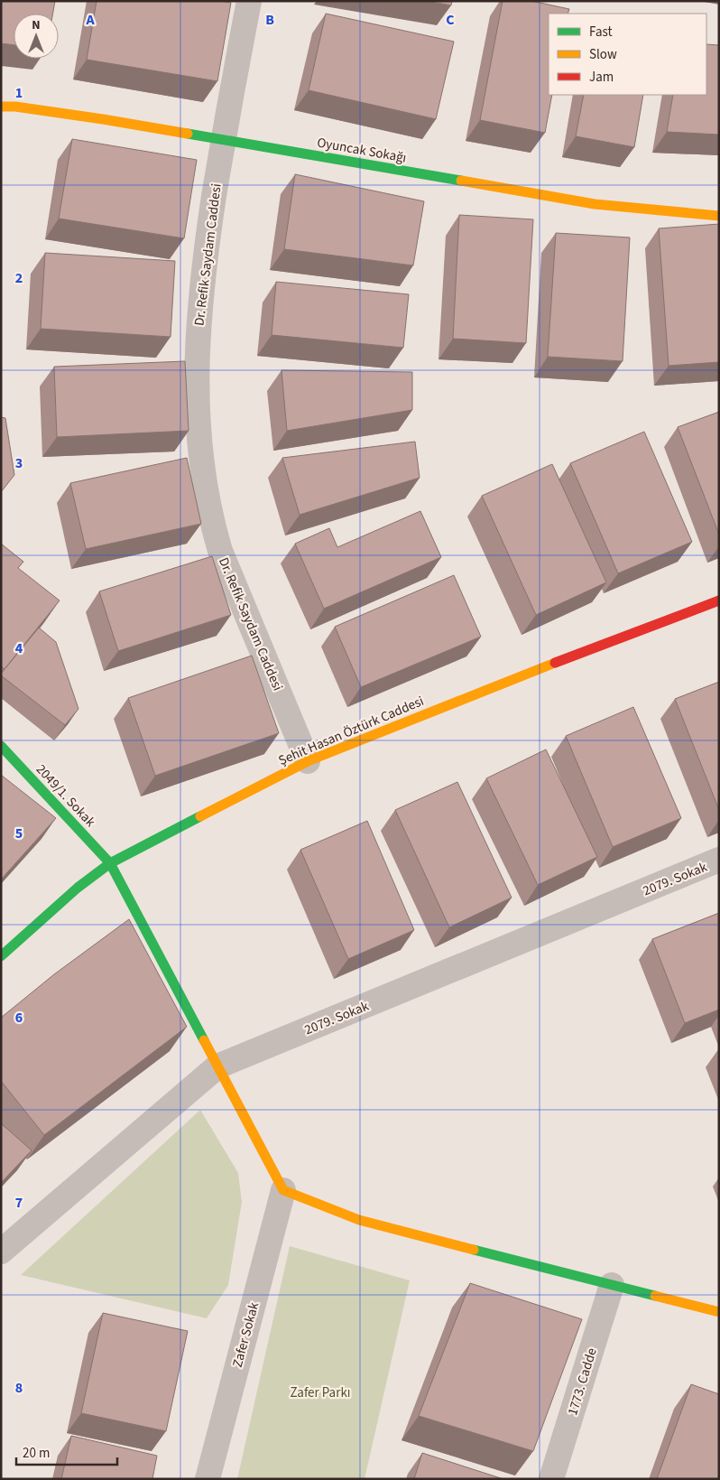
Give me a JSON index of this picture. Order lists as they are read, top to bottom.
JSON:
{
  "streets": {
    "street": [
      "Oyuncak Sokağı",
      "Dr. Refik Saydam Caddesi",
      "Şehit Hasan Öztürk Caddesi",
      "2049/1. Sokak",
      "2079. Sokak",
      "Zafer Sokak",
      "1773. Cadde"
    ]
  },
  "crossings": [
    ["Oyuncak Sokağı", "Dr. Refik Saydam Caddesi"],
    ["Dr. Refik Saydam Caddesi", "Şehit Hasan Öztürk Caddesi"],
    ["Şehit Hasan Öztürk Caddesi", "2049/1. Sokak"],
    ["2049/1. Sokak", "2079. Sokak"],
    ["2049/1. Sokak", "Zafer Sokak"]
  ],
  "parks": ["Zafer Parkı"],
  "legend": ["Fast", "Slow", "Jam"],
  "scale_bar": "20 m",
  "north": "top",
  "grid": {
    "columns": ["A", "B", "C"],
    "rows": [
      "1",
      "2",
      "3",
      "4",
      "5",
      "6",
      "7",
      "8"
    ]
  }
}
